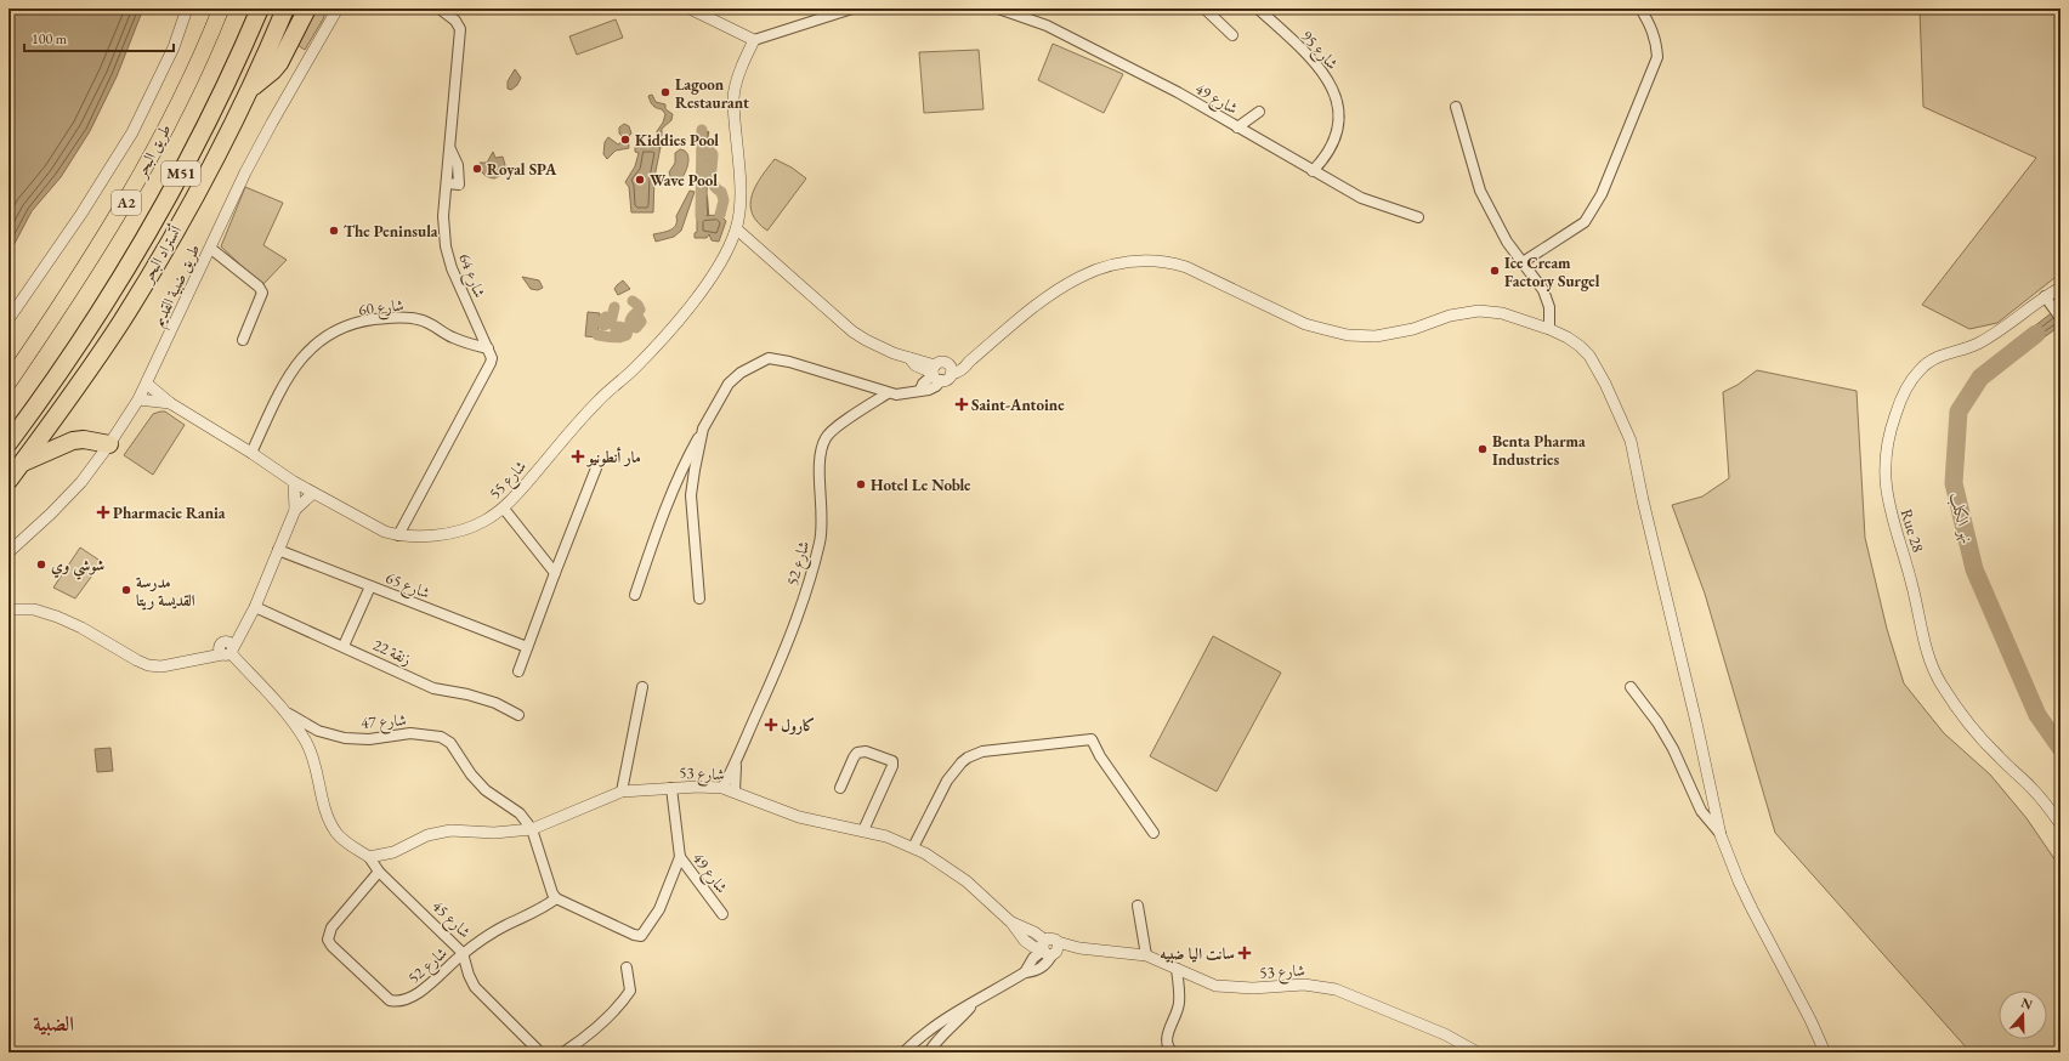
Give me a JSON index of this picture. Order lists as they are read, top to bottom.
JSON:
{
  "streets": {
    "highway": [
      "طريق البحر",
      "M51",
      "A2",
      "أتستراد البحر"
    ],
    "street": [
      "شارع 95",
      "شارع 49",
      "شارع 64",
      "طريق ضبية القديم",
      "شارع 60",
      "شارع 55",
      "Rue 28",
      "شارع 52",
      "شارع 65",
      "زنقة 22",
      "شارع 47",
      "شارع 53",
      "شارع 45"
    ]
  },
  "crossings": [
    ["شارع 95", "شارع 49"],
    ["شارع 49", "شارع 53"],
    ["شارع 64", "شارع 60"],
    ["شارع 64", "شارع 55"],
    ["طريق ضبية القديم", "شارع 55"],
    ["شارع 60", "شارع 55"],
    ["شارع 52", "شارع 53"],
    ["شارع 52", "شارع 45"],
    ["شارع 47", "شارع 53"],
    ["شارع 53", "شارع 45"]
  ],
  "districts": ["الضبية"],
  "water": ["نهر الكلب"],
  "places": {
    "other": [
      "Lagoon Restaurant",
      "Kiddies Pool",
      "Royal SPA",
      "Wave Pool",
      "The Peninsula",
      "Ice Cream Factory Surgel",
      "Benta Pharma Industries",
      "Hotel Le Noble",
      "شوشي وي",
      "مدرسة القديسة ريتا"
    ],
    "health": [
      "Saint-Antoine",
      "مار أنطونيو",
      "Pharmacie Rania",
      "كارول",
      "سانت اليا ضبيه"
    ]
  },
  "scale_bar": "100 m",
  "north": "top"
}
